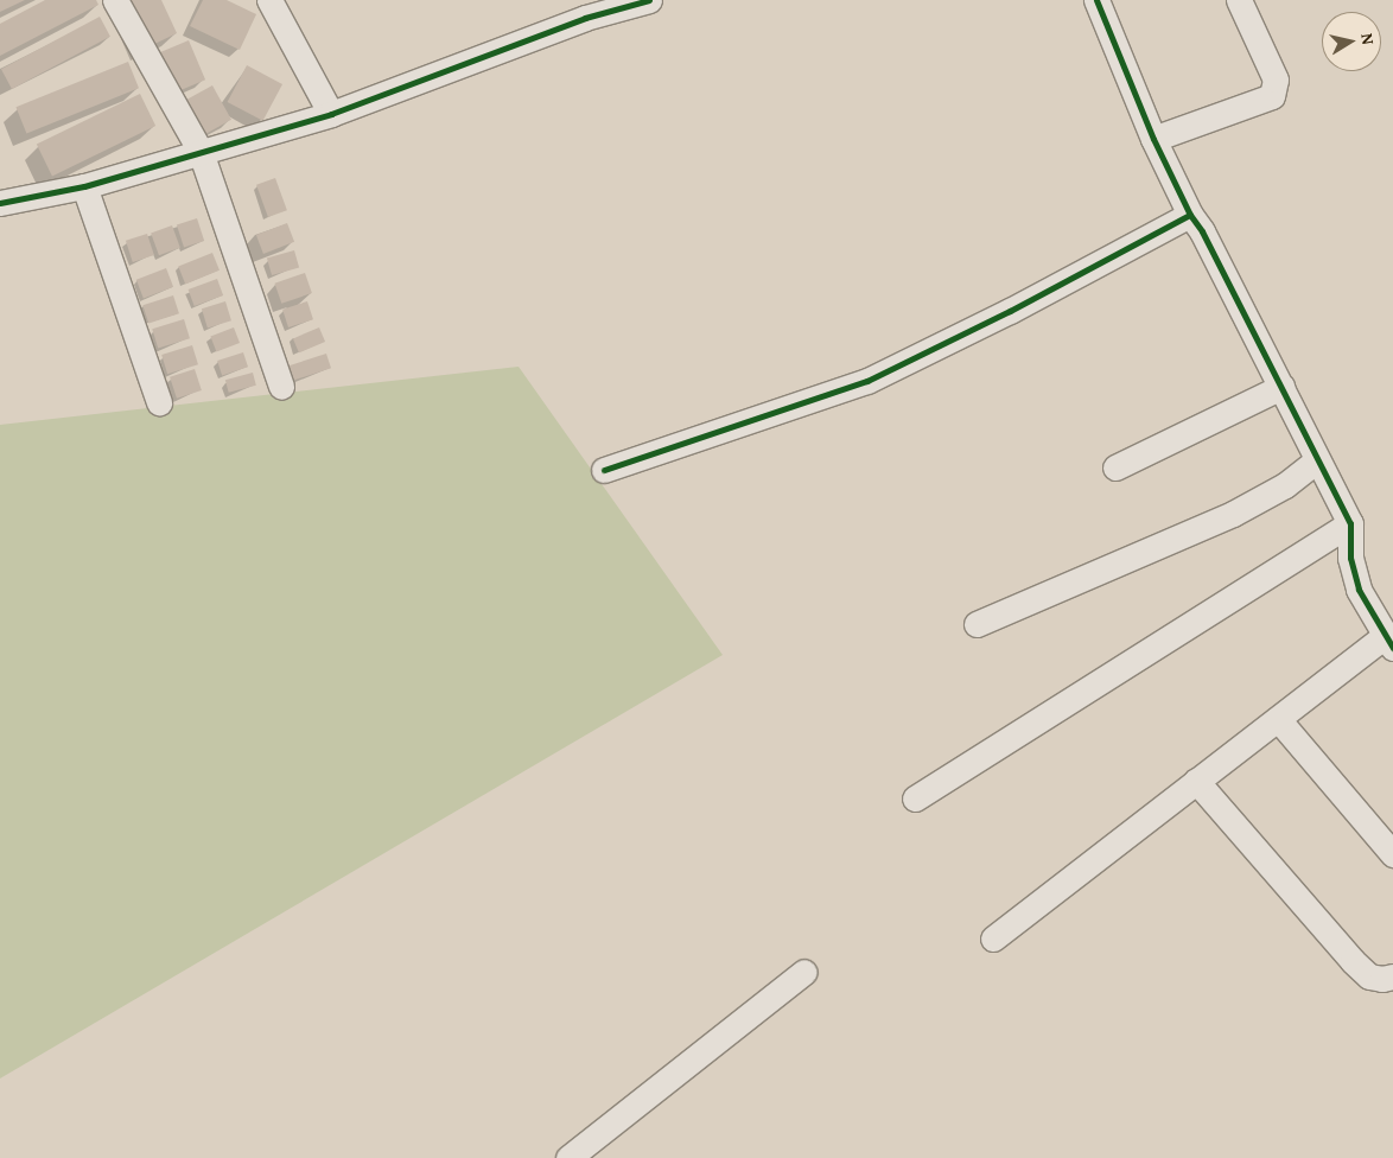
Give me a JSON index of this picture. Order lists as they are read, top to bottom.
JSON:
{
  "north": "right"
}
